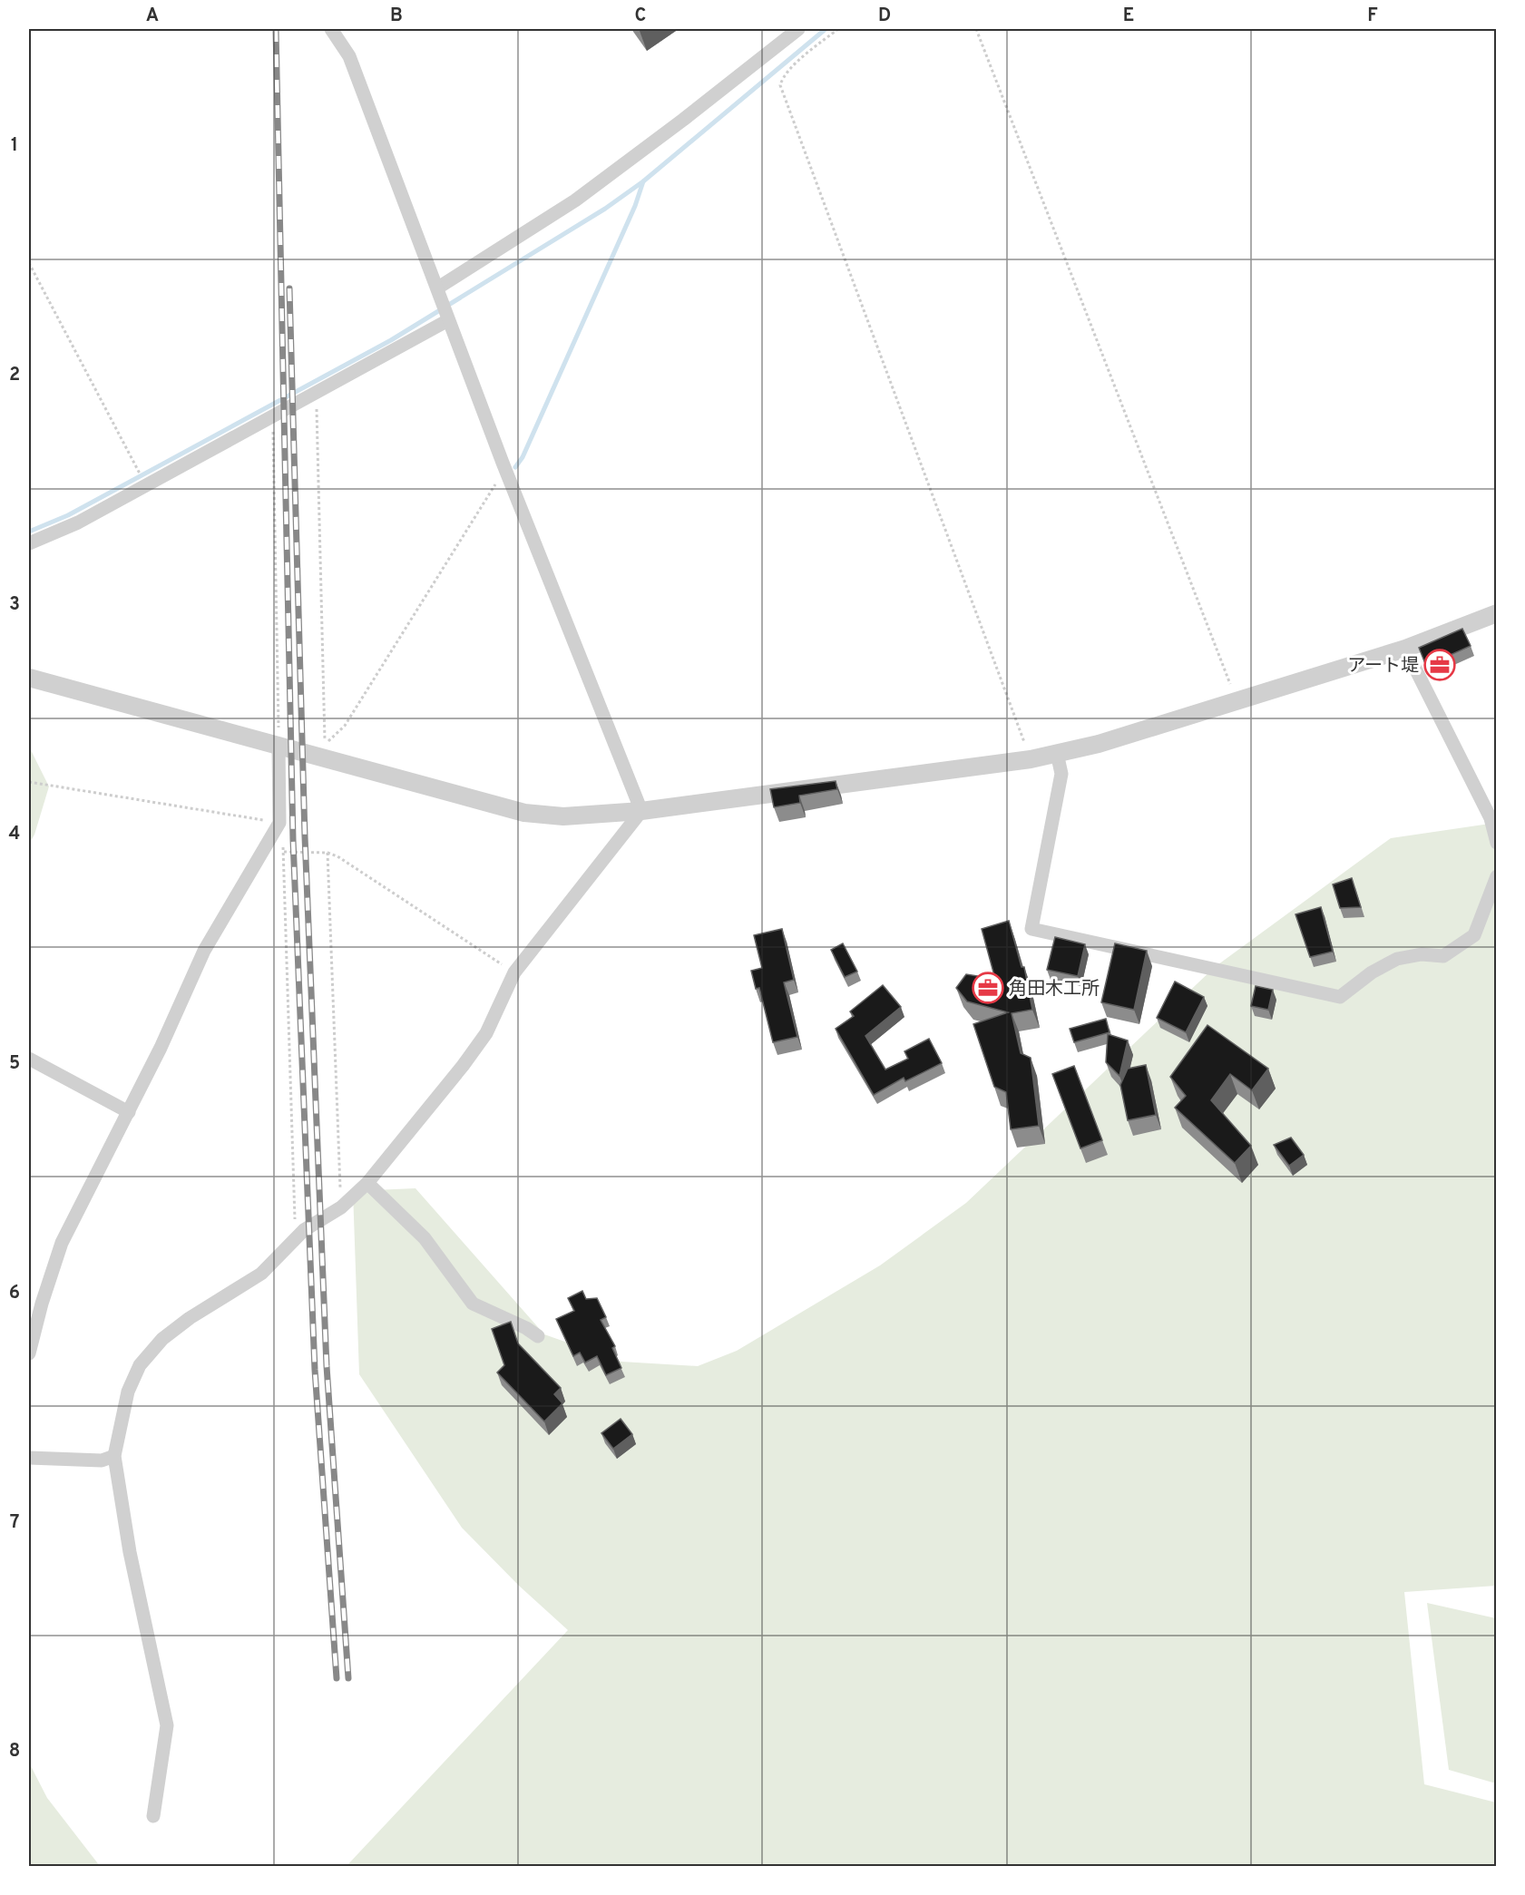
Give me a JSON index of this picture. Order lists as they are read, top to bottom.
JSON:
{
  "places": {
    "office": ["アート堤", "角田木工所"]
  },
  "grid": {
    "columns": [
      "A",
      "B",
      "C",
      "D",
      "E",
      "F"
    ],
    "rows": [
      "1",
      "2",
      "3",
      "4",
      "5",
      "6",
      "7",
      "8"
    ]
  }
}
